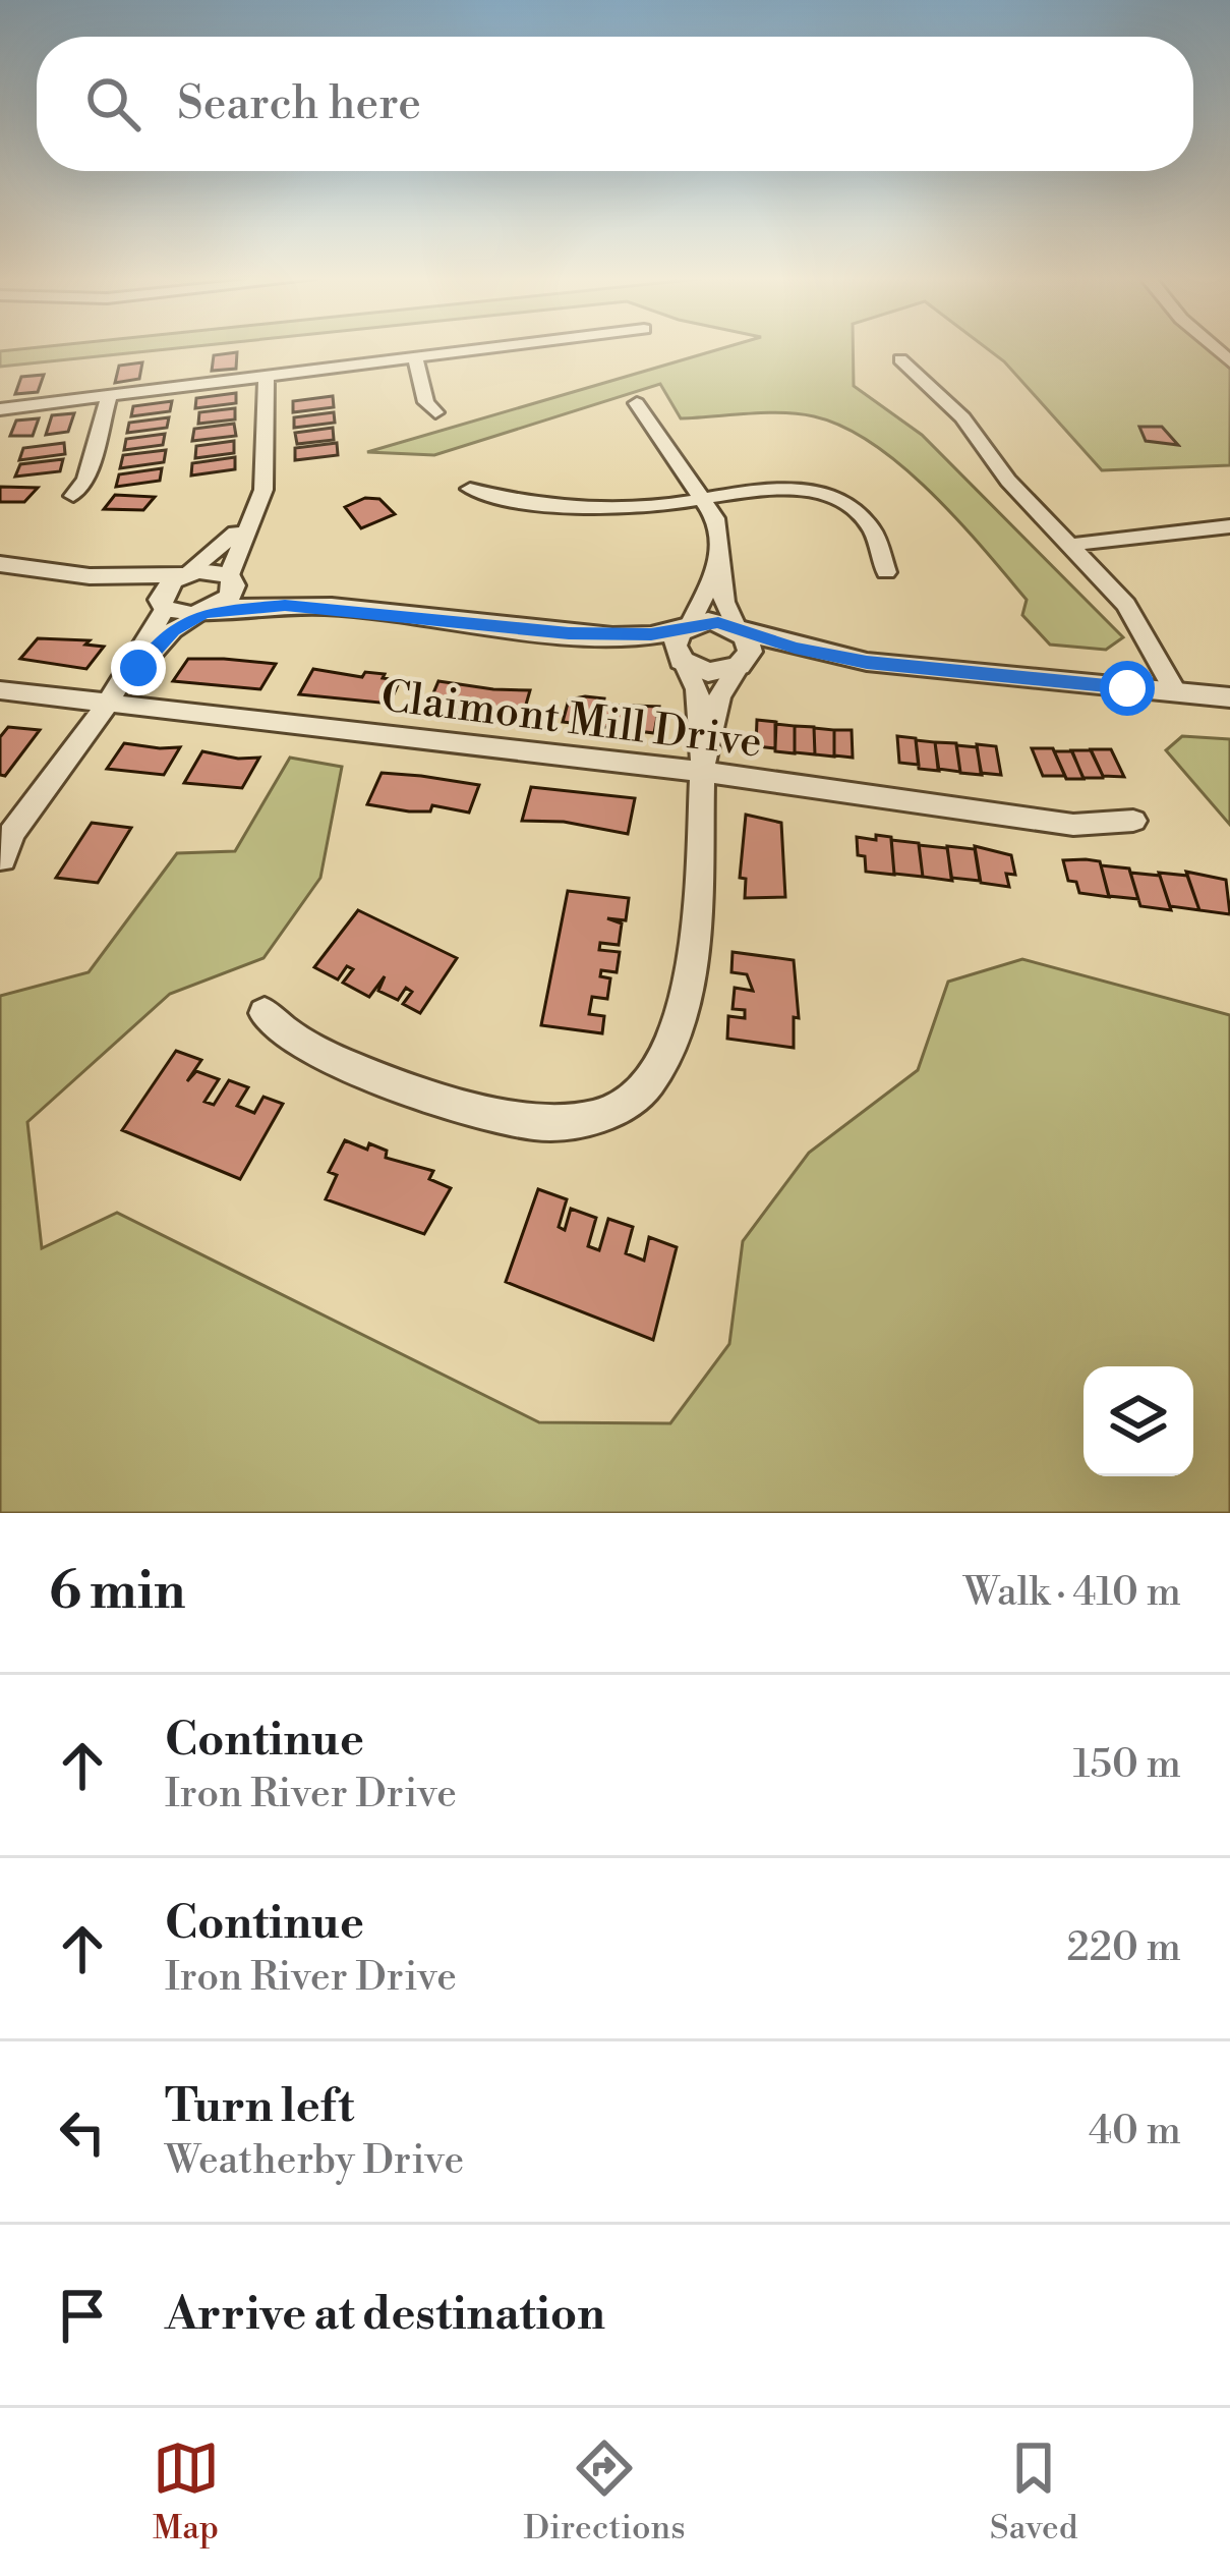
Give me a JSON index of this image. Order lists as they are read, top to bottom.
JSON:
{
  "streets": {
    "street": ["Claimont Mill Drive"]
  },
  "page": {
    "search": "Search here",
    "heading": ["6 min", "Walk · 410 m"],
    "list": [
      ["Continue", "Iron River Drive", "150 m"],
      ["Continue", "Iron River Drive", "220 m"],
      ["Turn left", "Weatherby Drive", "40 m"],
      "Arrive at destination"
    ],
    "nav": ["Map", "Directions", "Saved"]
  }
}
